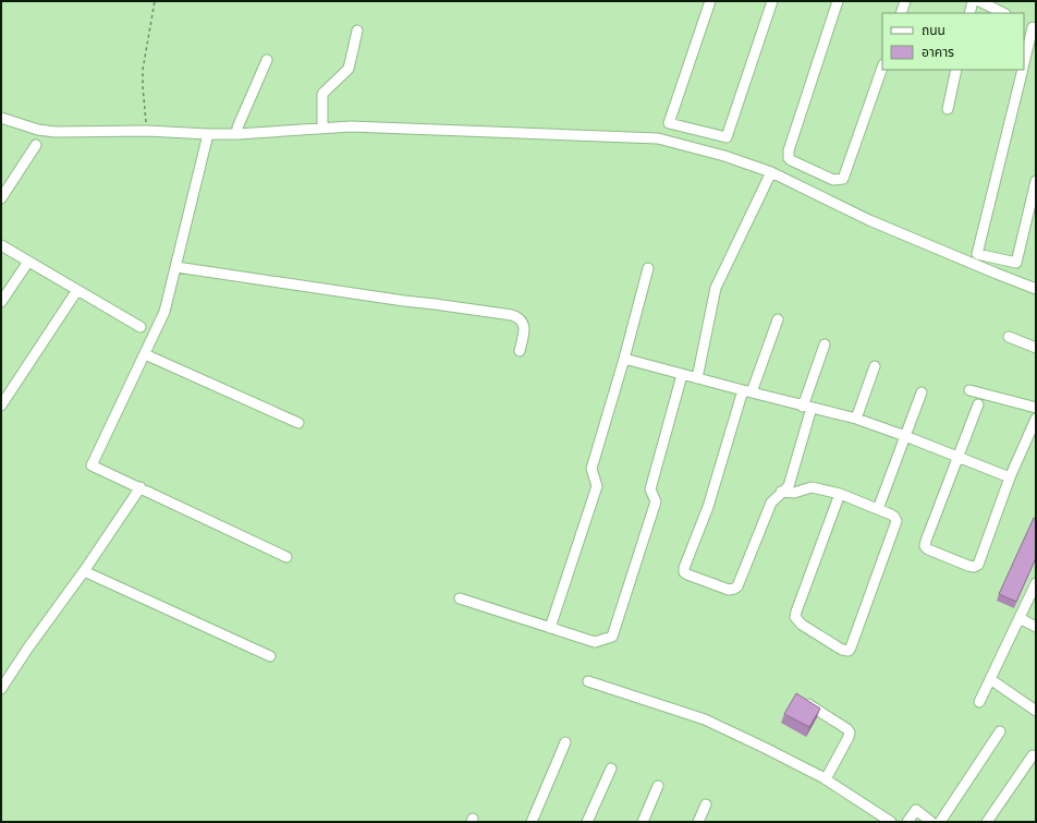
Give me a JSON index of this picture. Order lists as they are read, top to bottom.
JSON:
{
  "legend": ["ถนน", "อาคาร"]
}
